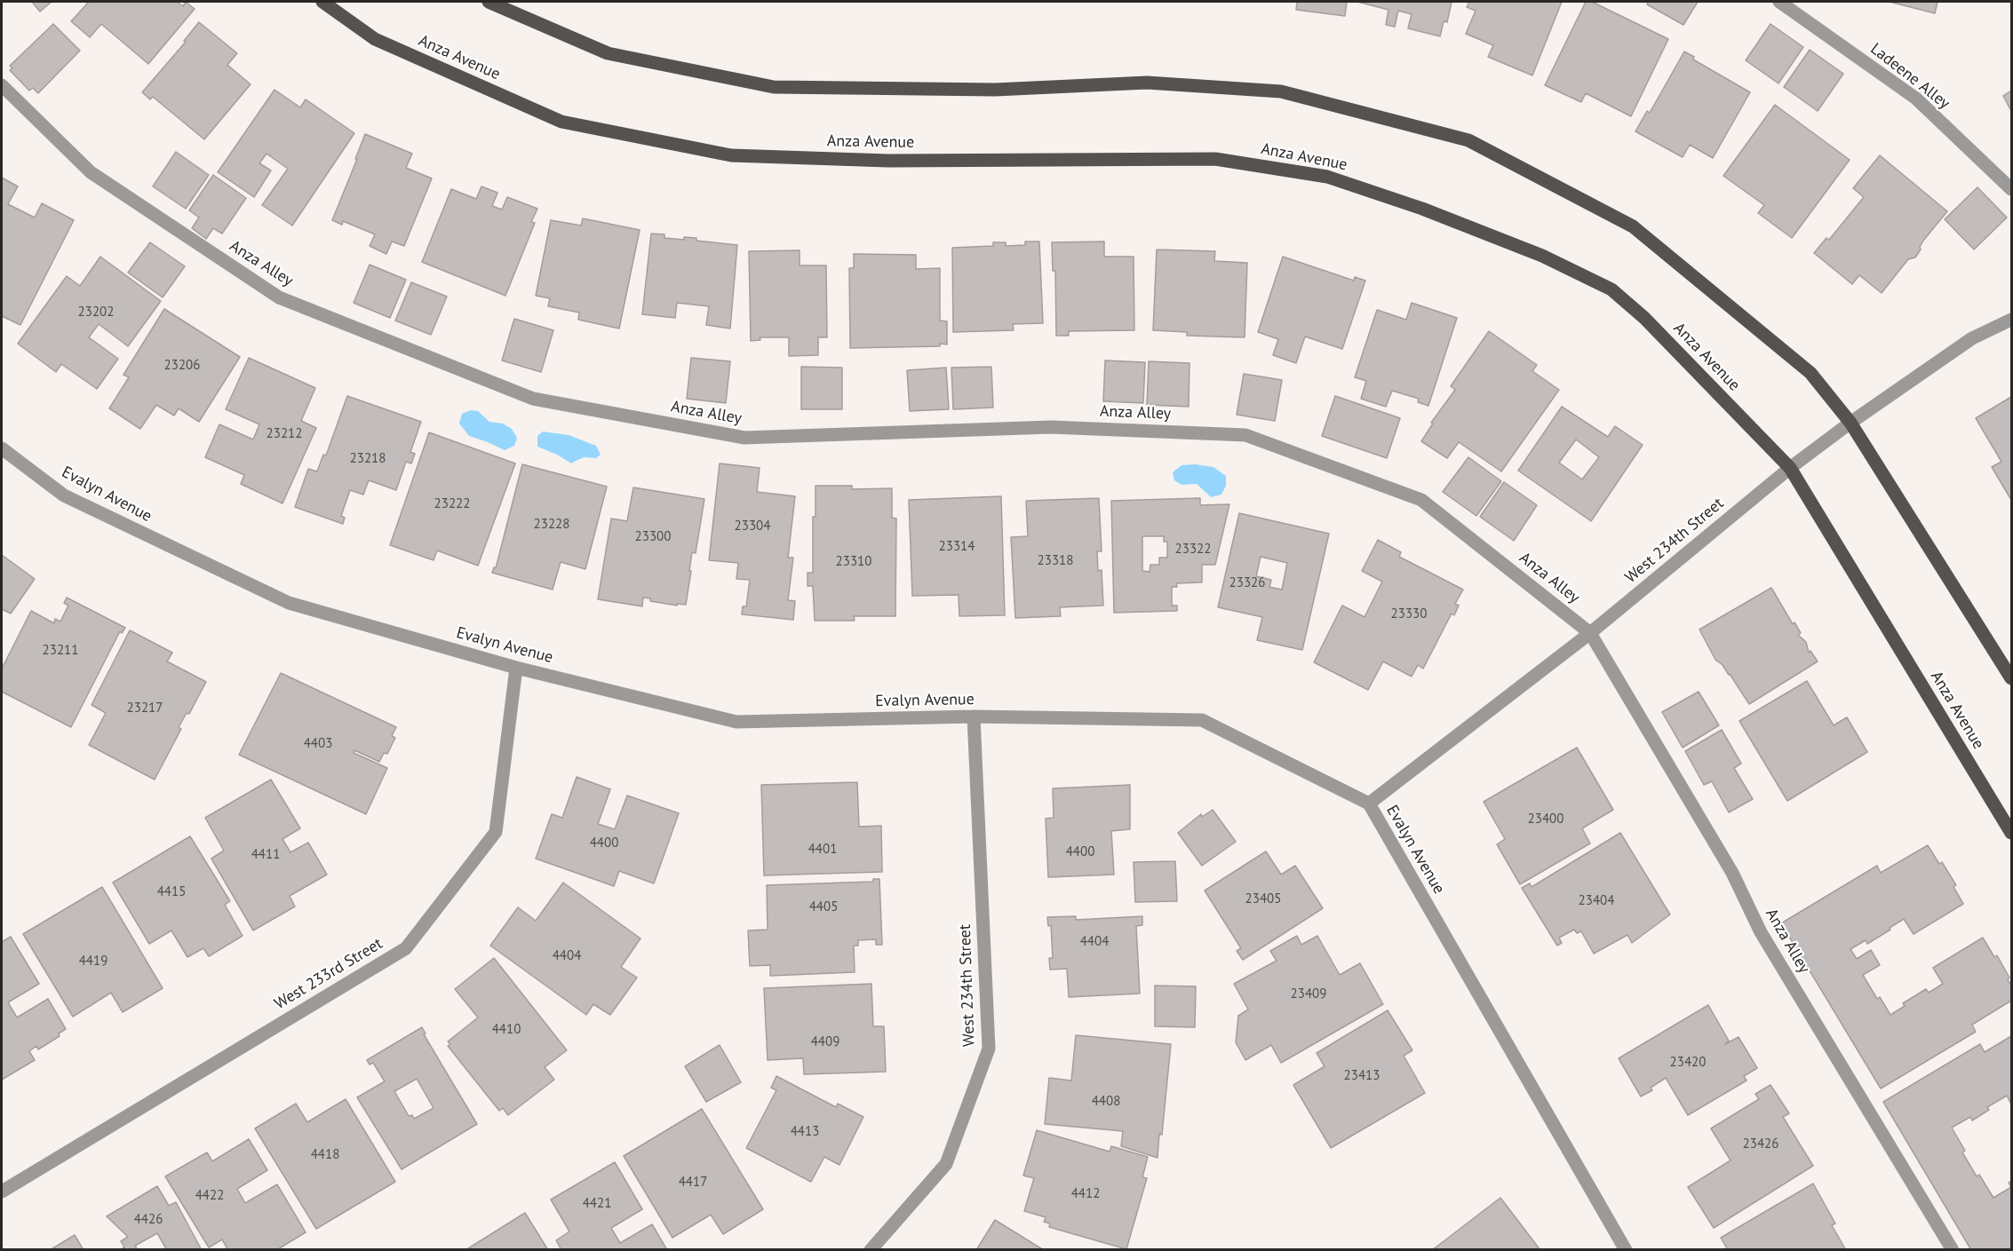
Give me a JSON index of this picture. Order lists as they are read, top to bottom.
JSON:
{
  "streets": {
    "main road": ["Anza Avenue"],
    "street": [
      "Ladeene Alley",
      "Anza Alley",
      "Evalyn Avenue",
      "West 234th Street",
      "West 233rd Street"
    ]
  },
  "crossings": [
    ["Anza Avenue", "West 234th Street"],
    ["Anza Alley", "West 234th Street"],
    ["Evalyn Avenue", "West 234th Street"],
    ["Evalyn Avenue", "West 233rd Street"]
  ],
  "house_numbers": [
    "23202",
    "23206",
    "23212",
    "23218",
    "23222",
    "23228",
    "23304",
    "23300",
    "23314",
    "23322",
    "23318",
    "23310",
    "23326",
    "23330",
    "23211",
    "23217",
    "4403",
    "23400",
    "4400",
    "4401",
    "4400",
    "4411",
    "4415",
    "23405",
    "23404",
    "4405",
    "4404",
    "4404",
    "4419",
    "23409",
    "4410",
    "4409",
    "23420",
    "23413",
    "4408",
    "4413",
    "23426",
    "4418",
    "4417",
    "4412",
    "4422",
    "4421",
    "4426"
  ]
}
